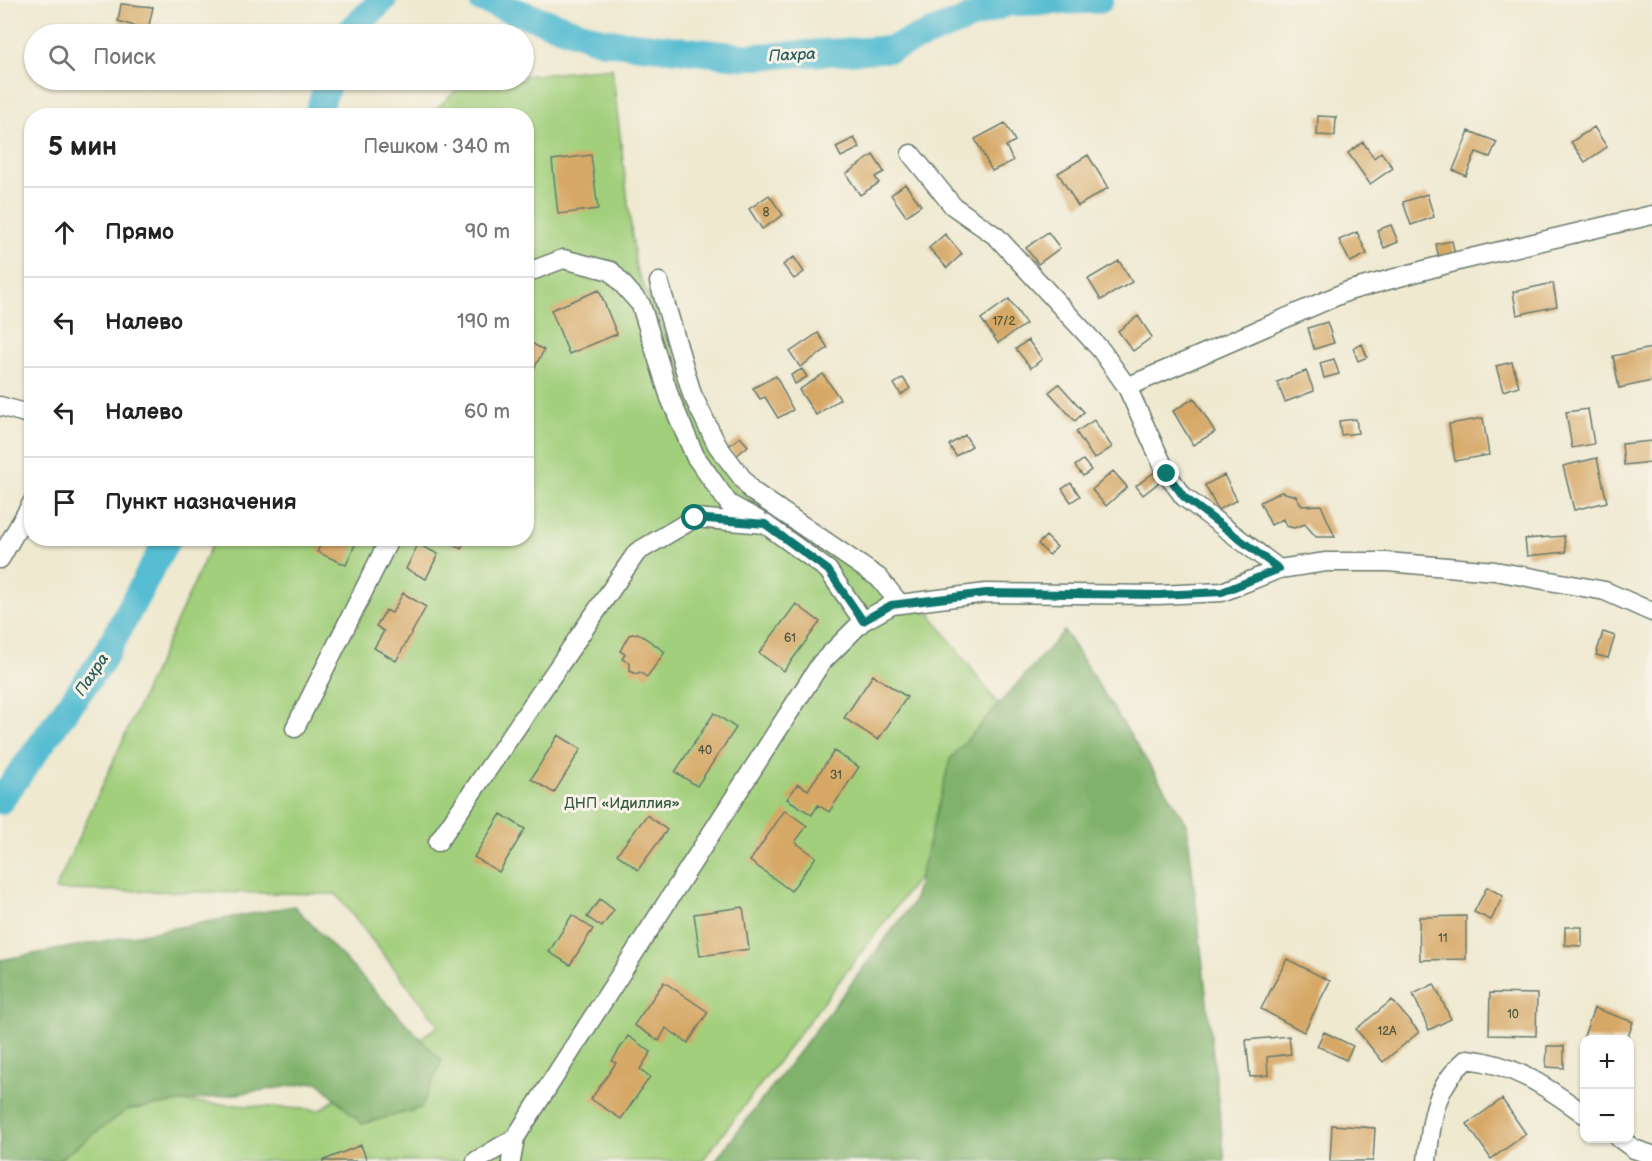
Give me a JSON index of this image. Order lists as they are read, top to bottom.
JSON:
{
  "water": ["Пахра"],
  "parks": ["ДНП «Идиллия»"],
  "house_numbers": [
    "8",
    "17/2",
    "61",
    "40",
    "31",
    "11",
    "10",
    "12А"
  ],
  "page": {
    "search": "Поиск",
    "heading": ["5 мин", "Пешком · 340 m"],
    "list": [
      ["Прямо", "90 m"],
      ["Налево", "190 m"],
      ["Налево", "60 m"],
      "Пункт назначения"
    ],
    "map_buttons": ["+", "−"]
  }
}
